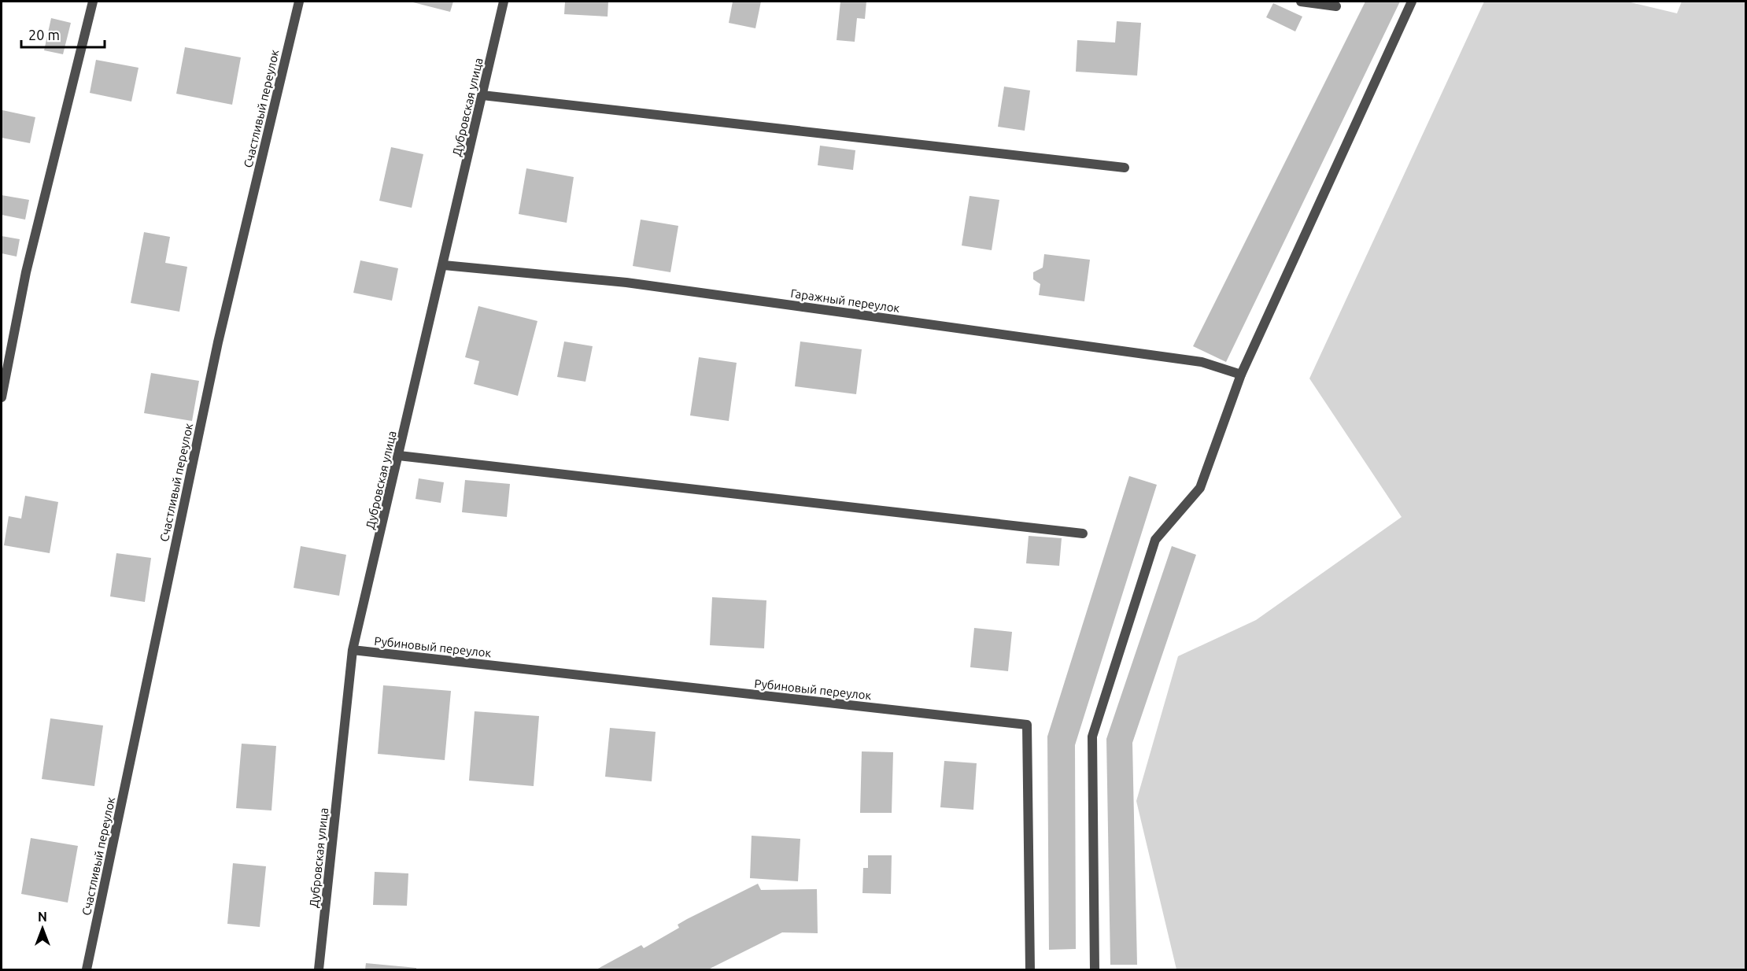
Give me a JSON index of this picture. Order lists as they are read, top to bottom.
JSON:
{
  "streets": {
    "street": [
      "Дубровская улица",
      "Счастливый переулок",
      "Гаражный переулок",
      "Рубиновый переулок"
    ]
  },
  "crossings": [
    ["Дубровская улица", "Гаражный переулок"],
    ["Дубровская улица", "Рубиновый переулок"]
  ],
  "scale_bar": "20 m",
  "north": "top"
}
